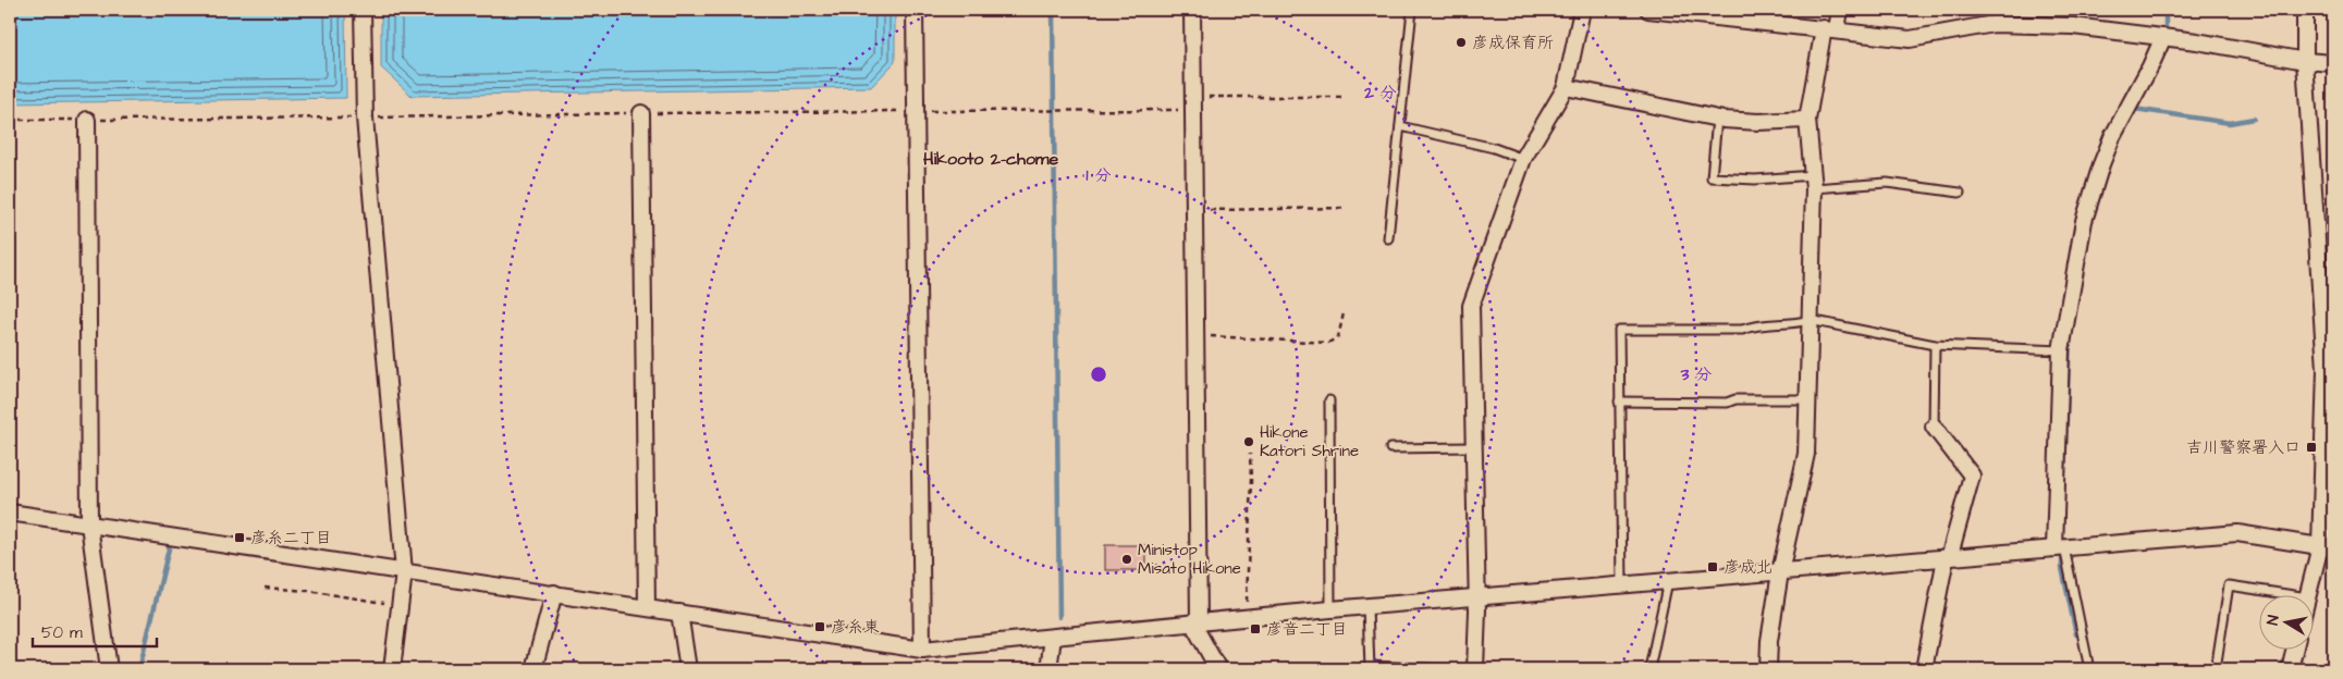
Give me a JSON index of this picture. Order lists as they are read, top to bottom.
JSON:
{
  "districts": ["Hikooto 2-chome"],
  "places": {
    "other": ["彦成保育所", "Hikone Katori Shrine", "Ministop Misato Hikone"],
    "transit": [
      "吉川警察署入口",
      "彦糸二丁目",
      "彦成北",
      "彦糸東",
      "彦音二丁目"
    ]
  },
  "scale_bar": "50 m",
  "north": "left",
  "rings": ["2 分", "1 分", "3 分"]
}
